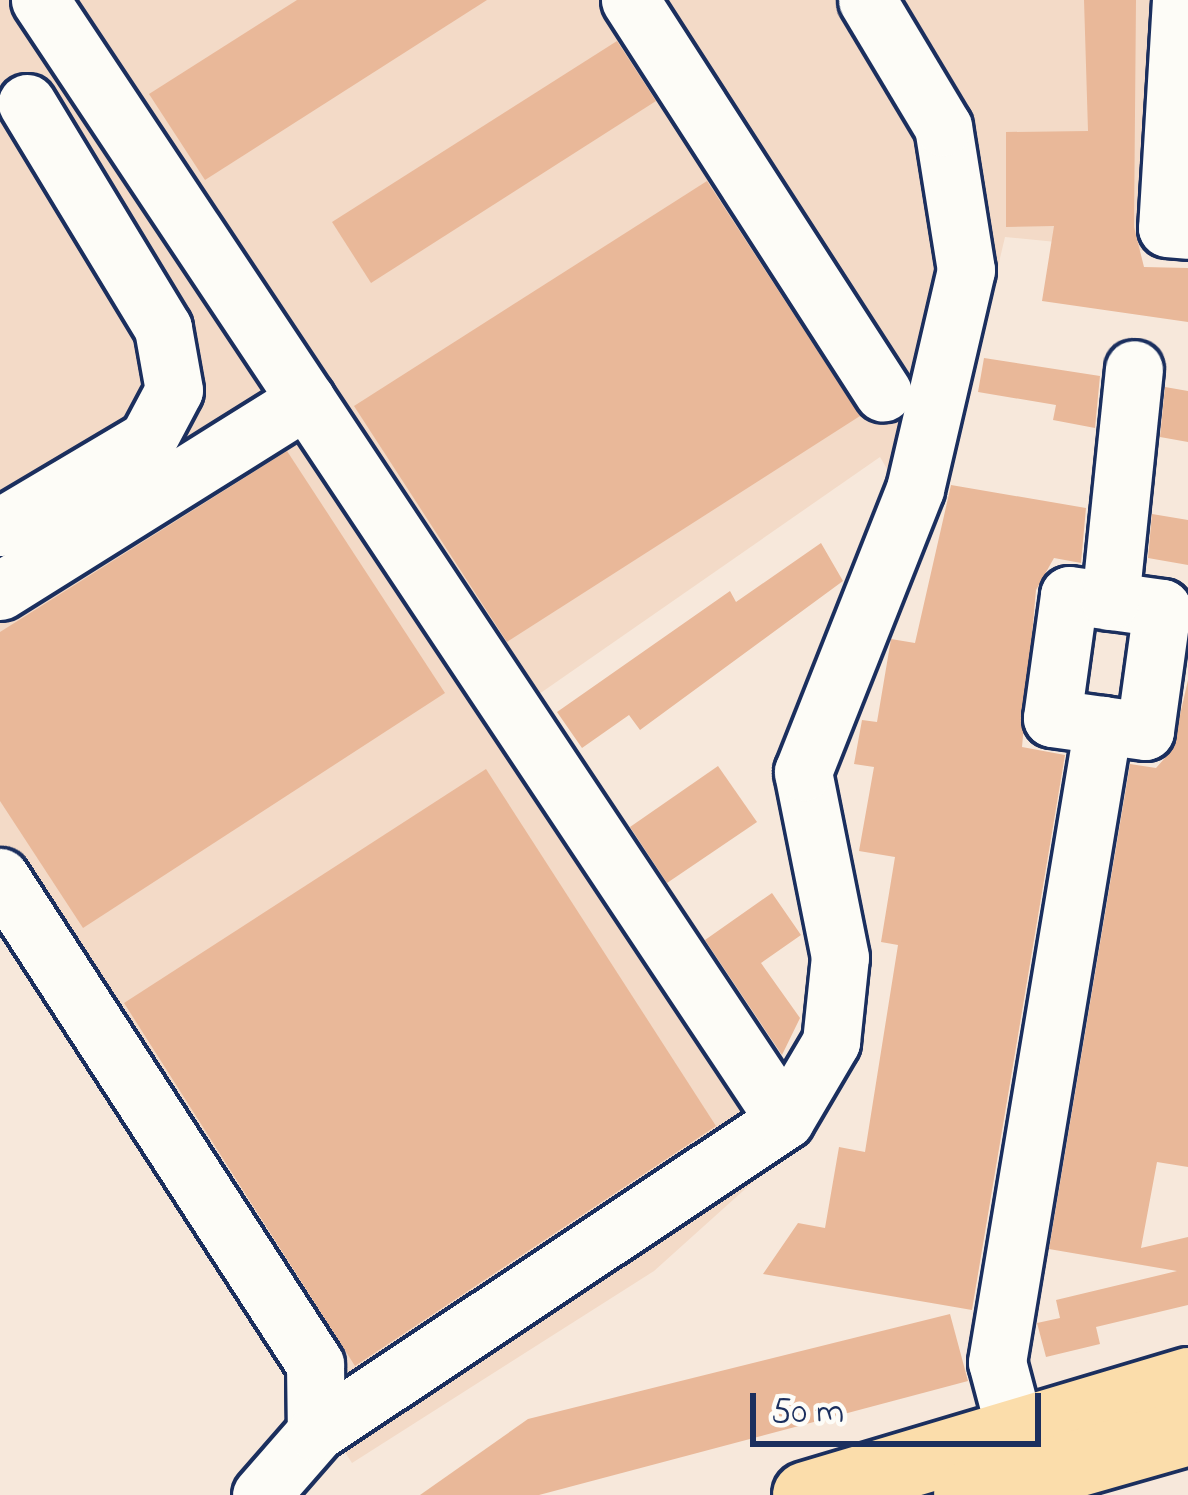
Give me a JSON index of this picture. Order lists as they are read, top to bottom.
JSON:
{
  "scale_bar": "50 m"
}
